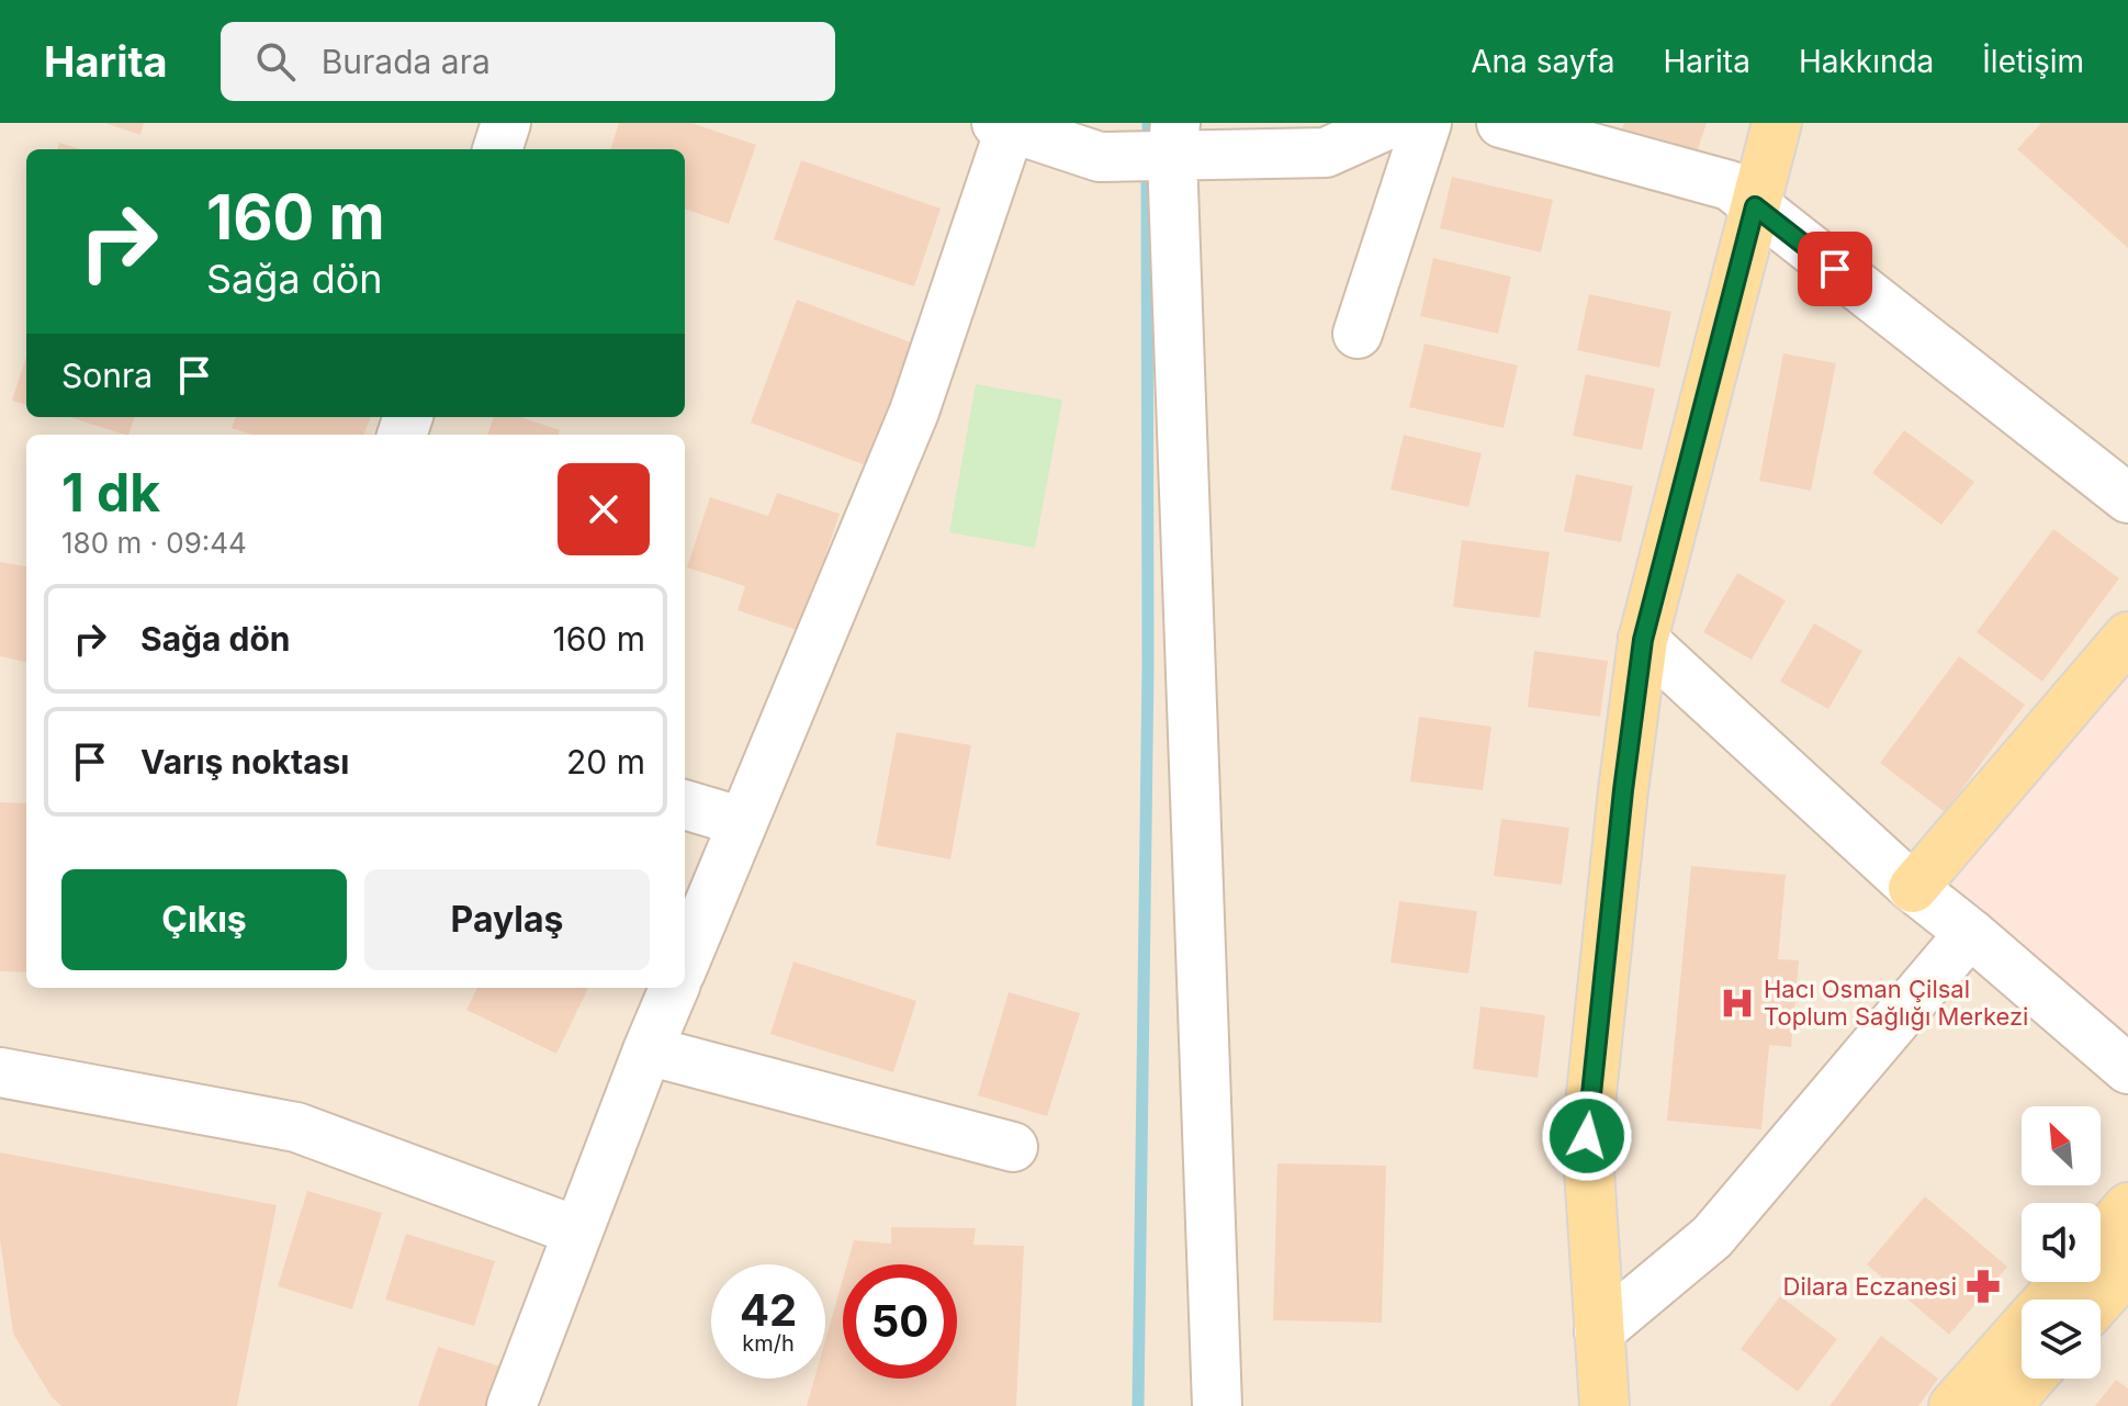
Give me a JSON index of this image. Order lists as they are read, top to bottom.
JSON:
{
  "places": {
    "hospital": ["Hacı Osman Çilsal Toplum Sağlığı Merkezi"],
    "pharmacy": ["Dilara Eczanesi"]
  },
  "north": "top left",
  "page": {
    "header": "Harita",
    "search": "Burada ara",
    "nav": [
      "Ana sayfa",
      "Harita",
      "Hakkında",
      "İletişim"
    ],
    "turn": ["160 m", "Sağa dön"],
    "then": "Sonra",
    "heading": ["1 dk", "180 m · 09:44"],
    "list": [
      {
        "name": "Sağa dön",
        "value": "160 m"
      },
      {
        "name": "Varış noktası",
        "value": "20 m"
      }
    ],
    "buttons": ["Çıkış", "Paylaş"],
    "speed": "42 km/h",
    "limit": "50"
  }
}
